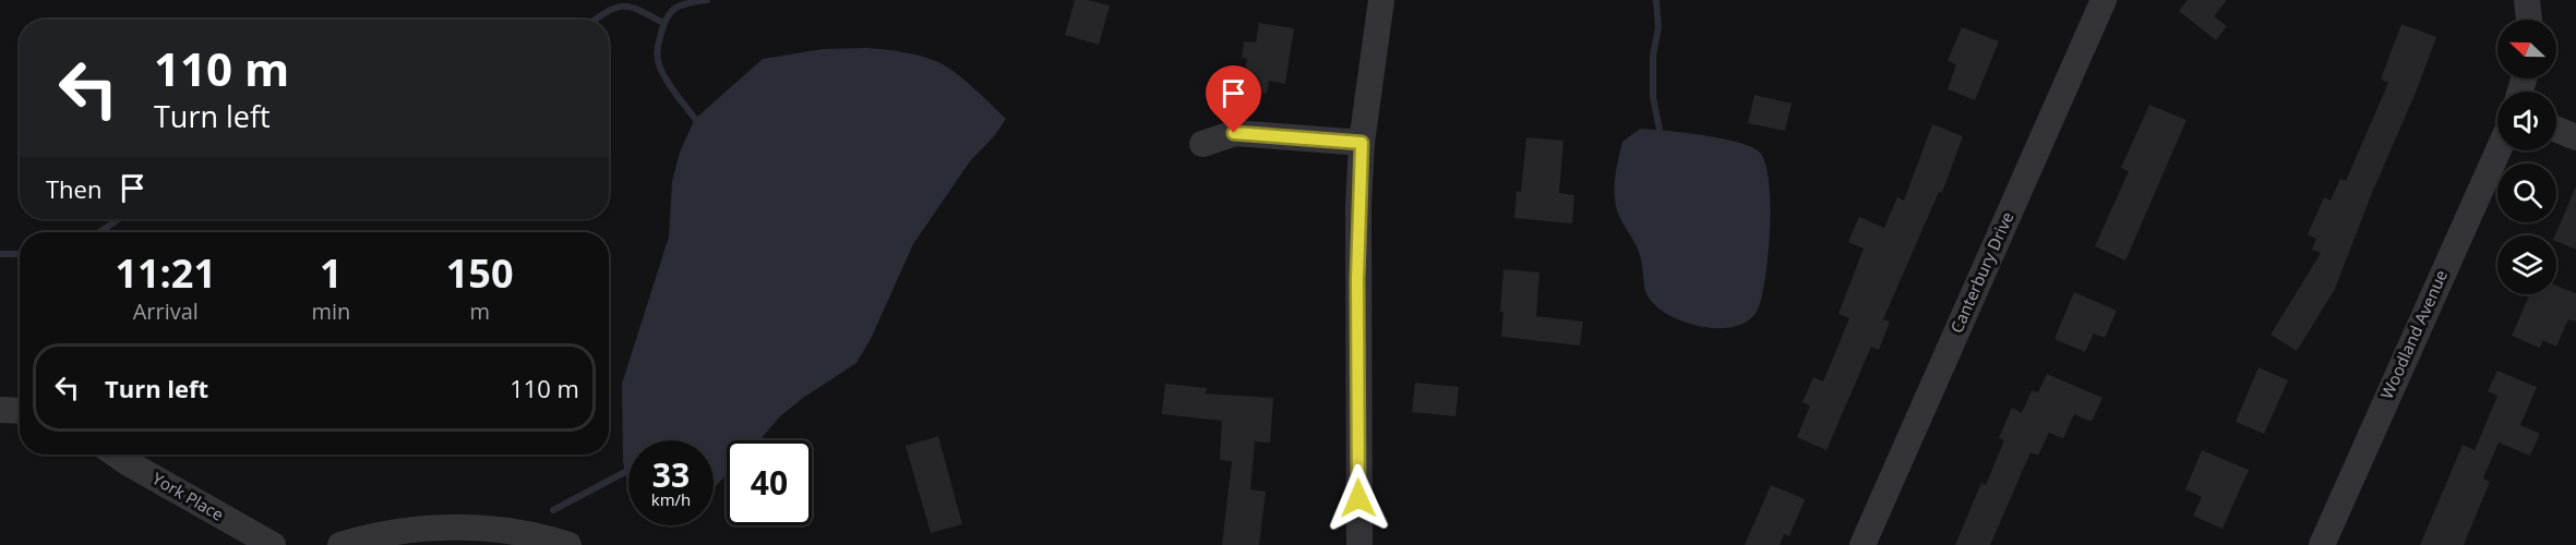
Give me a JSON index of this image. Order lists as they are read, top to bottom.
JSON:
{
  "streets": {
    "street": ["Canterbury Drive", "Woodland Avenue", "York Place"]
  },
  "north": "left",
  "page": {
    "turn": ["110 m", "Turn left"],
    "then": "Then",
    "eta": [
      "11:21",
      "Arrival",
      "1",
      "min",
      "150",
      "m"
    ],
    "list": [
      {
        "name": "Turn left",
        "value": "110 m"
      }
    ],
    "speed": "33 km/h",
    "limit": "40"
  }
}
